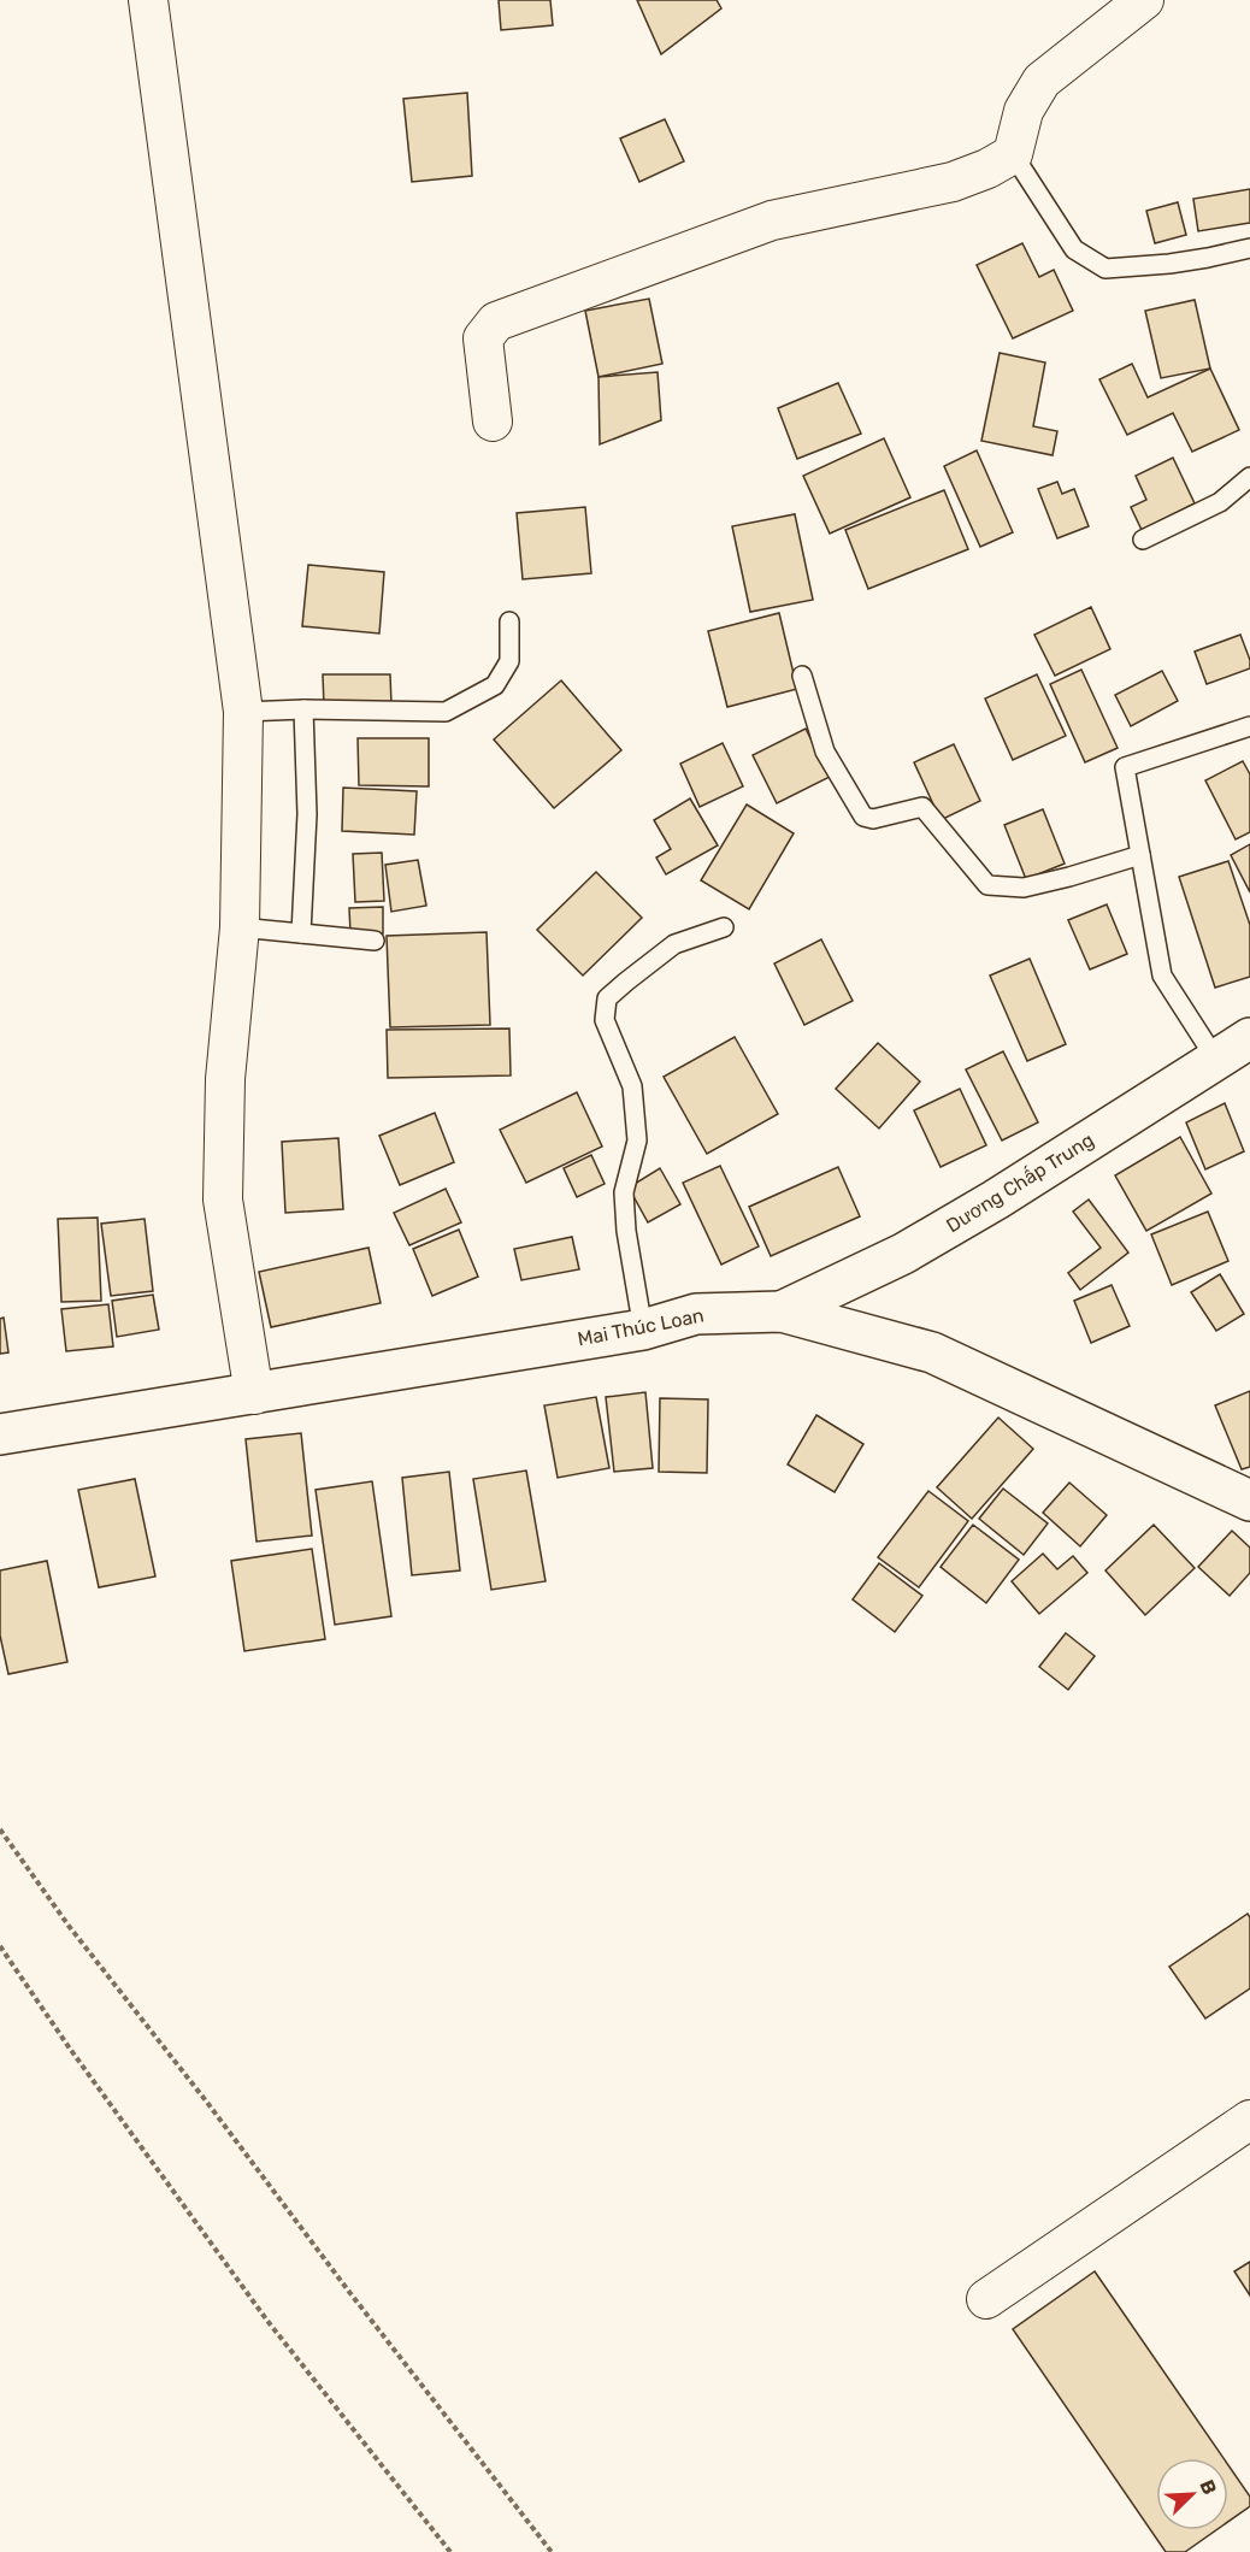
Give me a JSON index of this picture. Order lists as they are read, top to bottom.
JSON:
{
  "streets": {
    "main road": ["Dương Chấp Trung", "Mai Thúc Loan"]
  },
  "crossings": [
    ["Dương Chấp Trung", "Mai Thúc Loan"]
  ],
  "north": "top right"
}
